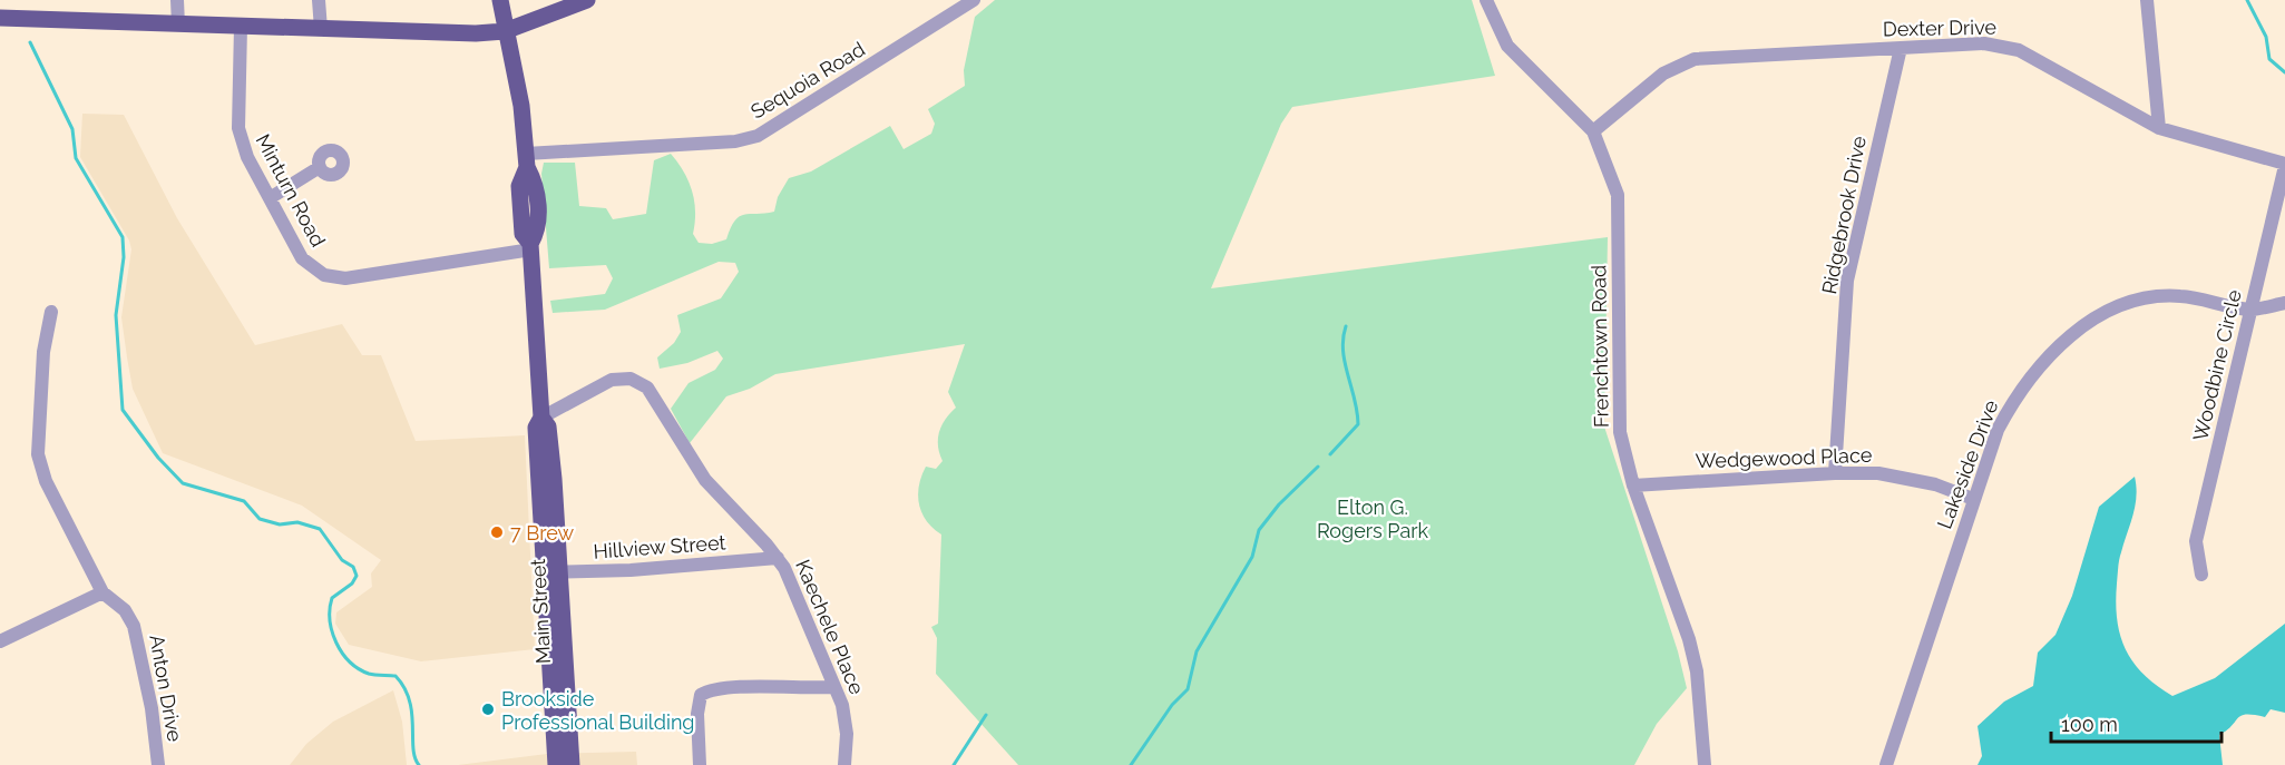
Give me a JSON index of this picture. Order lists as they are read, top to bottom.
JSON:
{
  "streets": {
    "main road": ["Main Street"],
    "street": [
      "Dexter Drive",
      "Sequoia Road",
      "Minturn Road",
      "Ridgebrook Drive",
      "Frenchtown Road",
      "Woodbine Circle",
      "Wedgewood Place",
      "Lakeside Drive",
      "Hillview Street",
      "Kaechele Place",
      "Anton Drive"
    ]
  },
  "crossings": [
    ["Dexter Drive", "Ridgebrook Drive"],
    ["Dexter Drive", "Frenchtown Road"],
    ["Dexter Drive", "Woodbine Circle"],
    ["Sequoia Road", "Main Street"],
    ["Minturn Road", "Main Street"],
    ["Ridgebrook Drive", "Wedgewood Place"],
    ["Frenchtown Road", "Wedgewood Place"],
    ["Woodbine Circle", "Lakeside Drive"],
    ["Wedgewood Place", "Lakeside Drive"],
    ["Hillview Street", "Main Street"],
    ["Hillview Street", "Kaechele Place"],
    ["Main Street", "Kaechele Place"]
  ],
  "parks": ["Elton G. Rogers Park"],
  "places": ["7 Brew", "Brookside Professional Building"],
  "scale_bar": "100 m"
}
